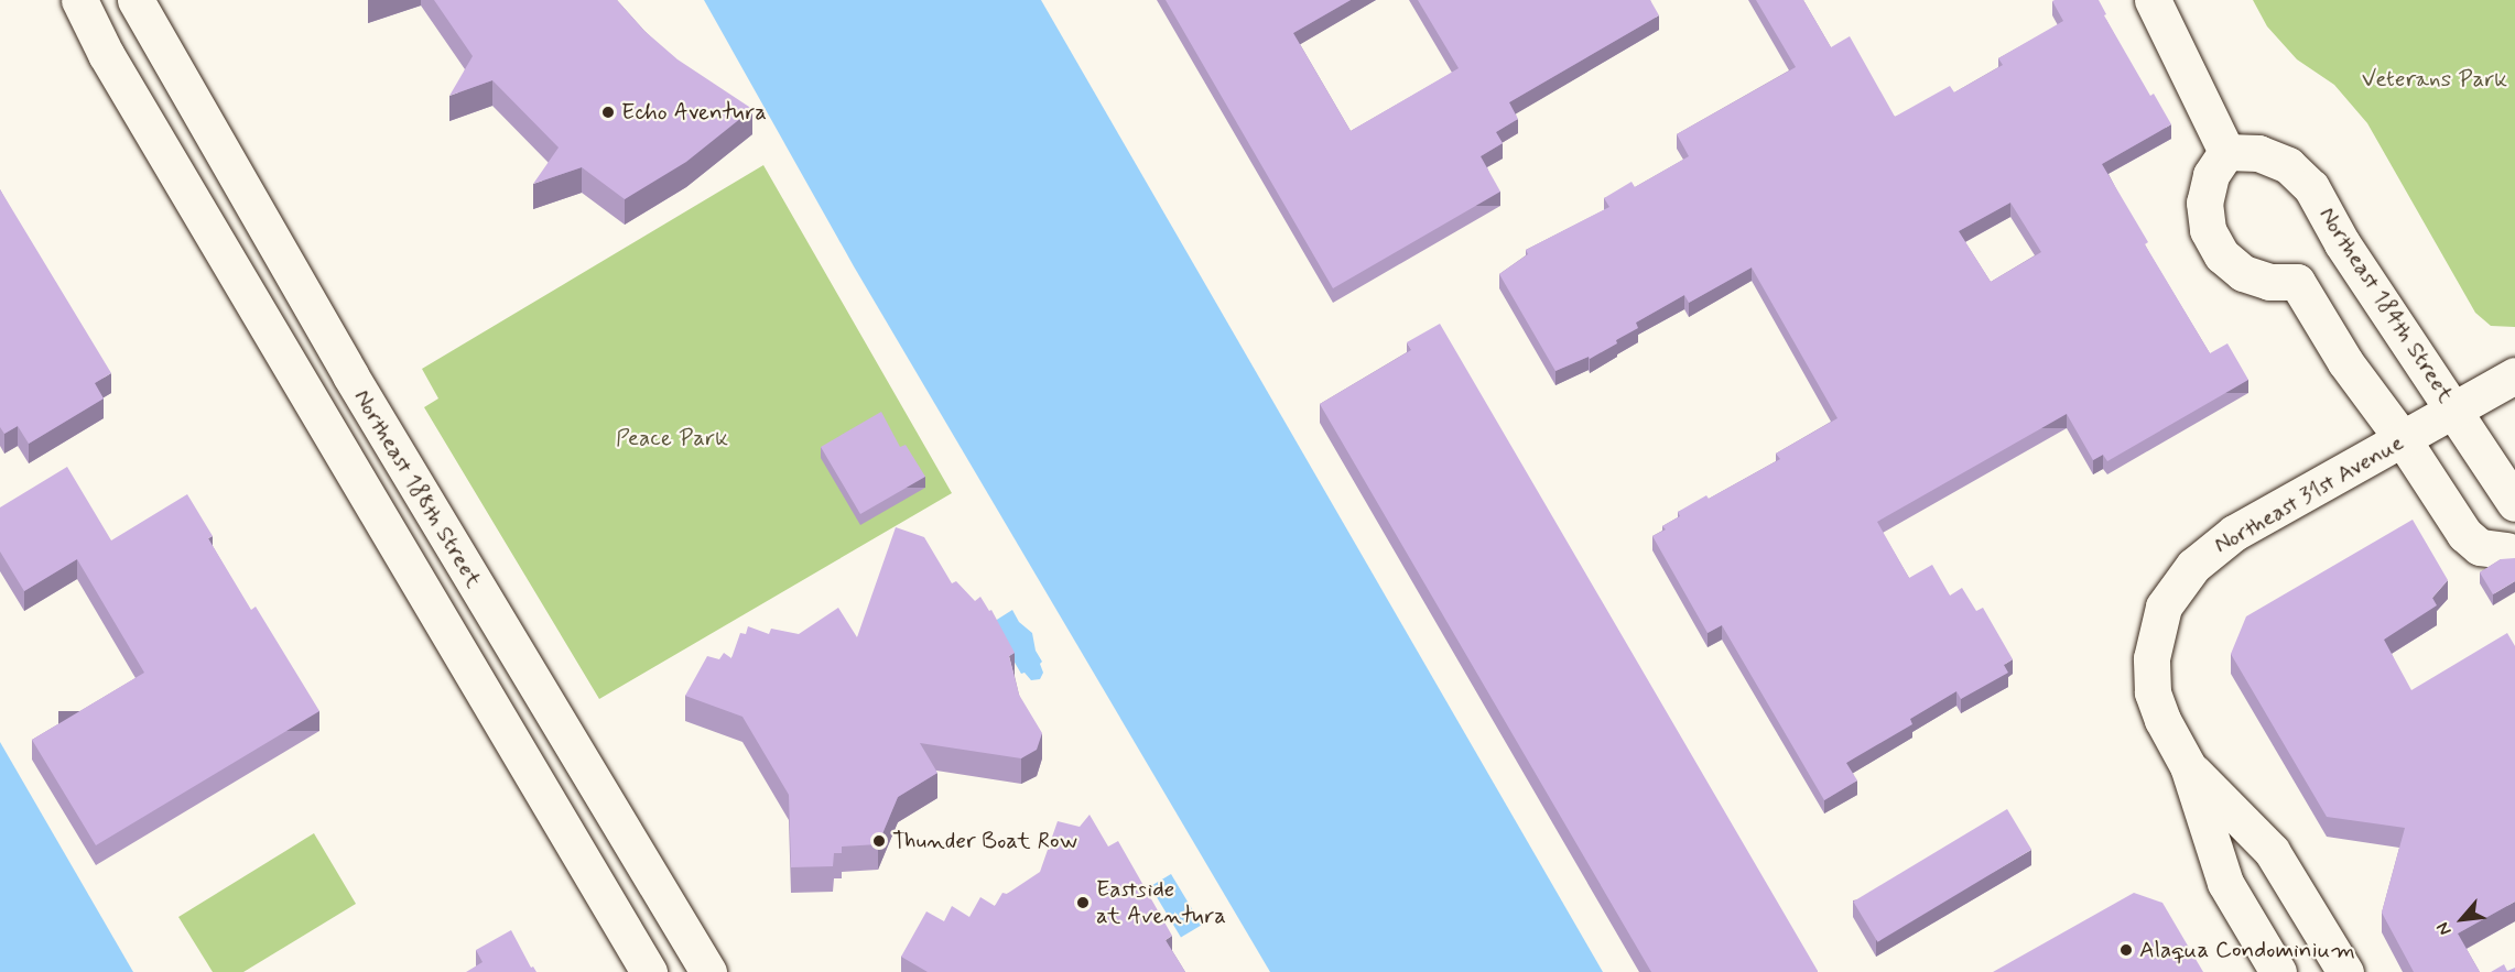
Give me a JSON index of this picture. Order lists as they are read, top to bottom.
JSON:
{
  "streets": {
    "street": ["Northeast 184th Street", "Northeast 188th Street", "Northeast 31st Avenue"]
  },
  "crossings": [
    ["Northeast 184th Street", "Northeast 31st Avenue"]
  ],
  "parks": ["Veterans Park", "Peace Park"],
  "places": [
    "Echo Aventura",
    "Thunder Boat Row",
    "Eastside at Aventura",
    "Alaqua Condominium"
  ],
  "north": "bottom left"
}
